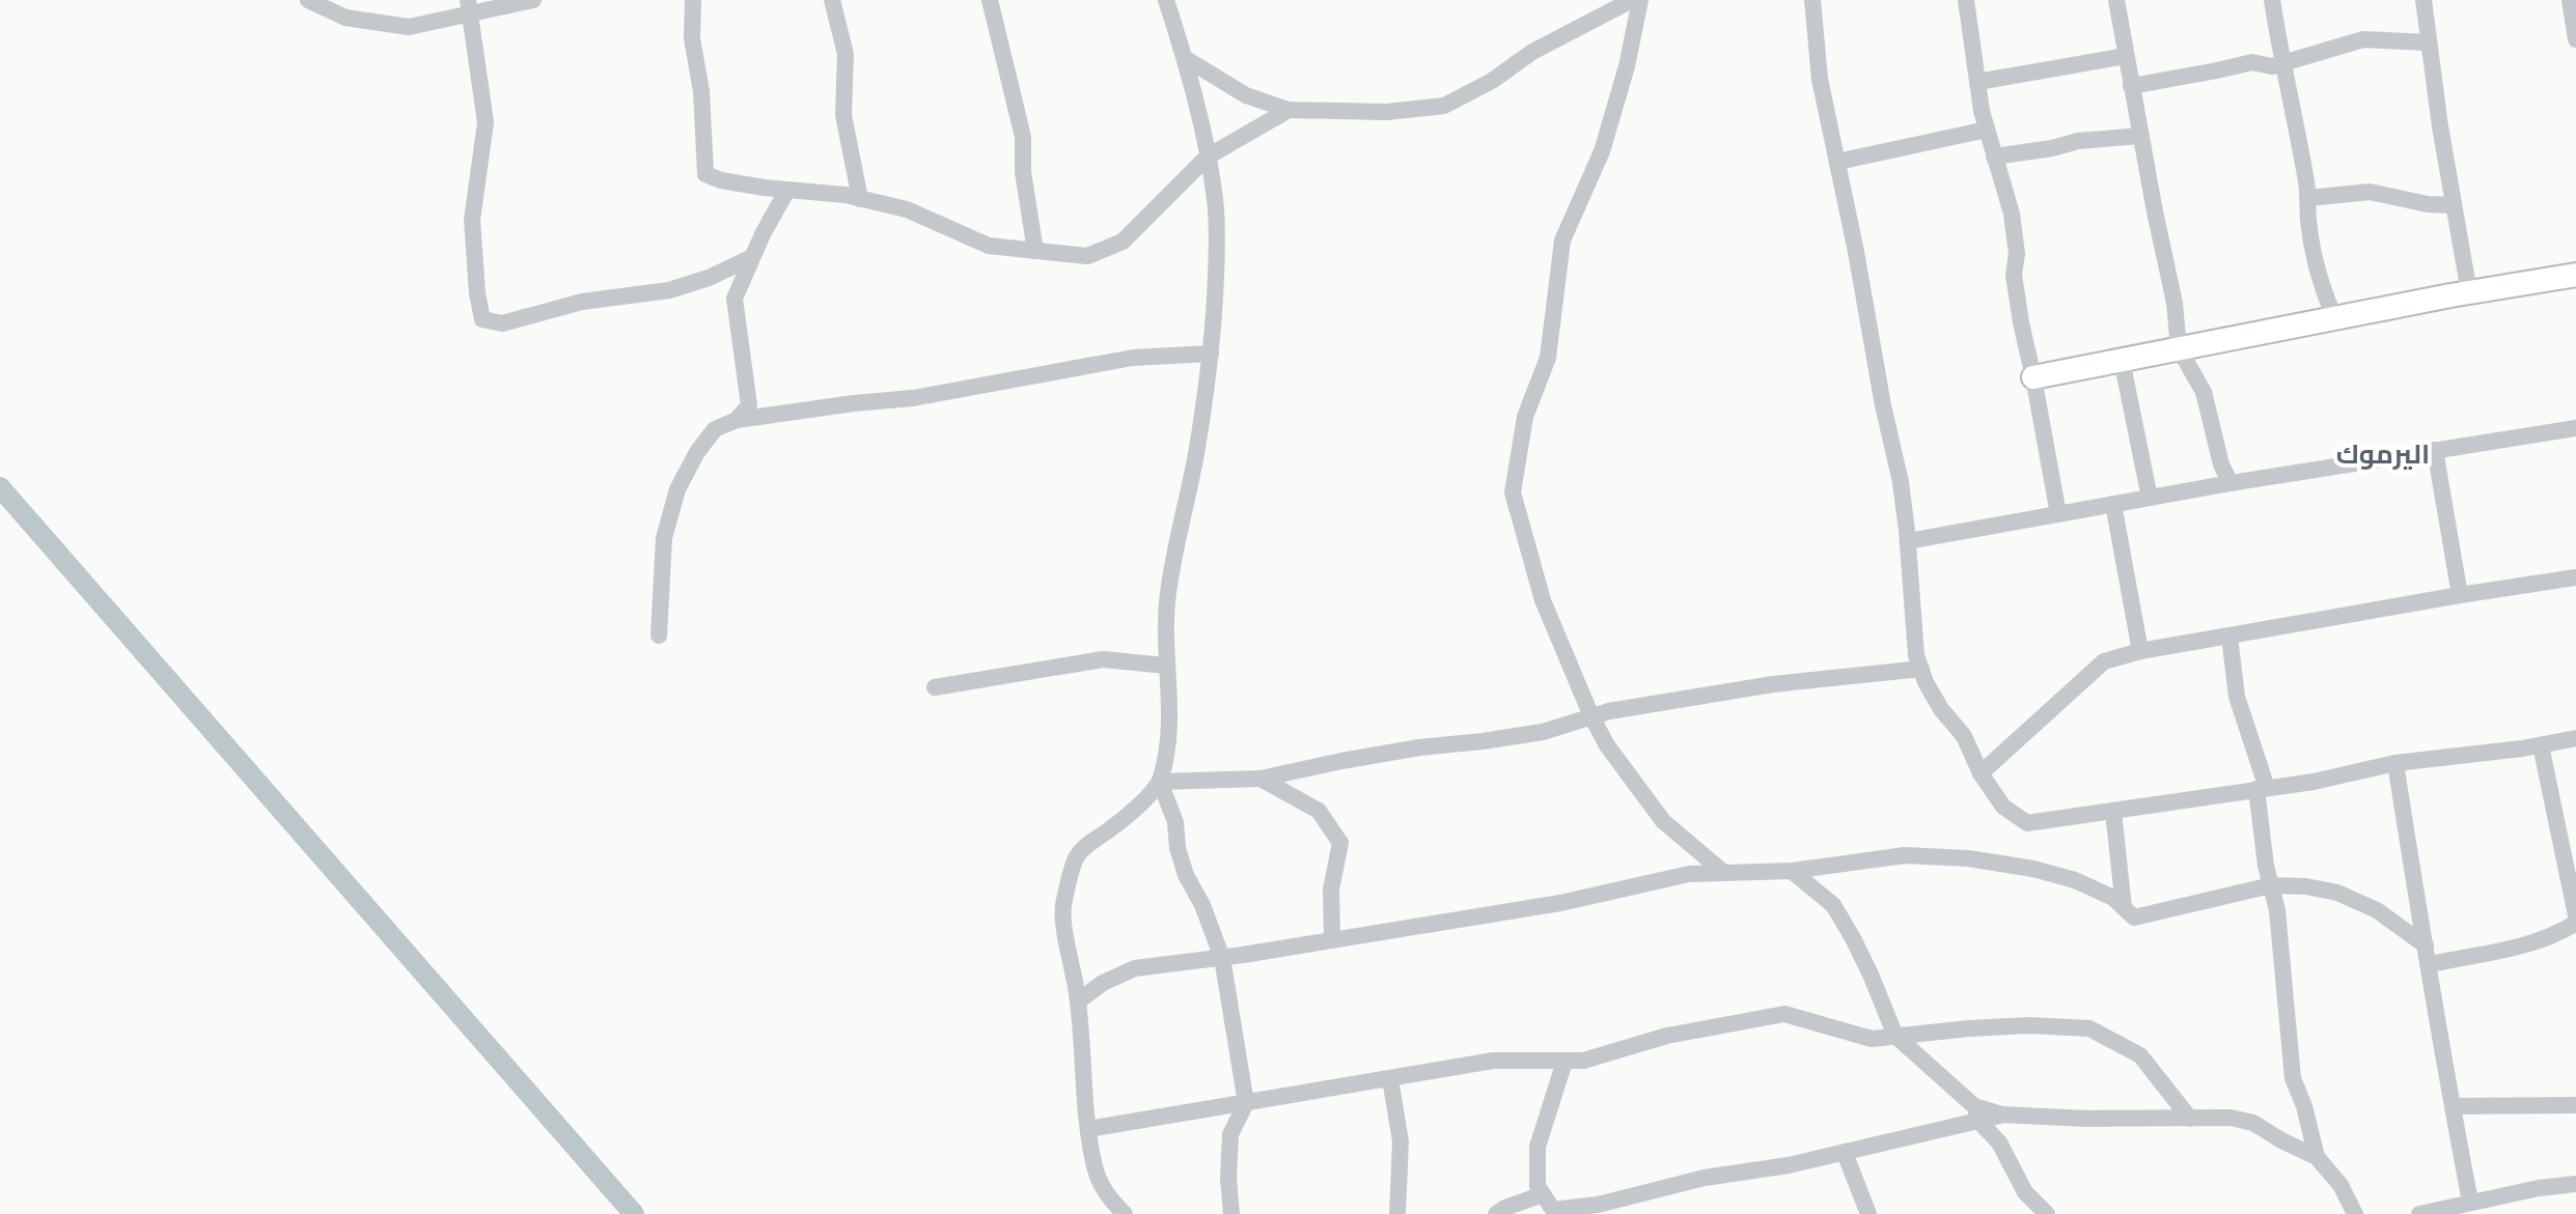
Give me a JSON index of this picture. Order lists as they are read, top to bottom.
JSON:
{
  "districts": ["اليرموك"]
}
